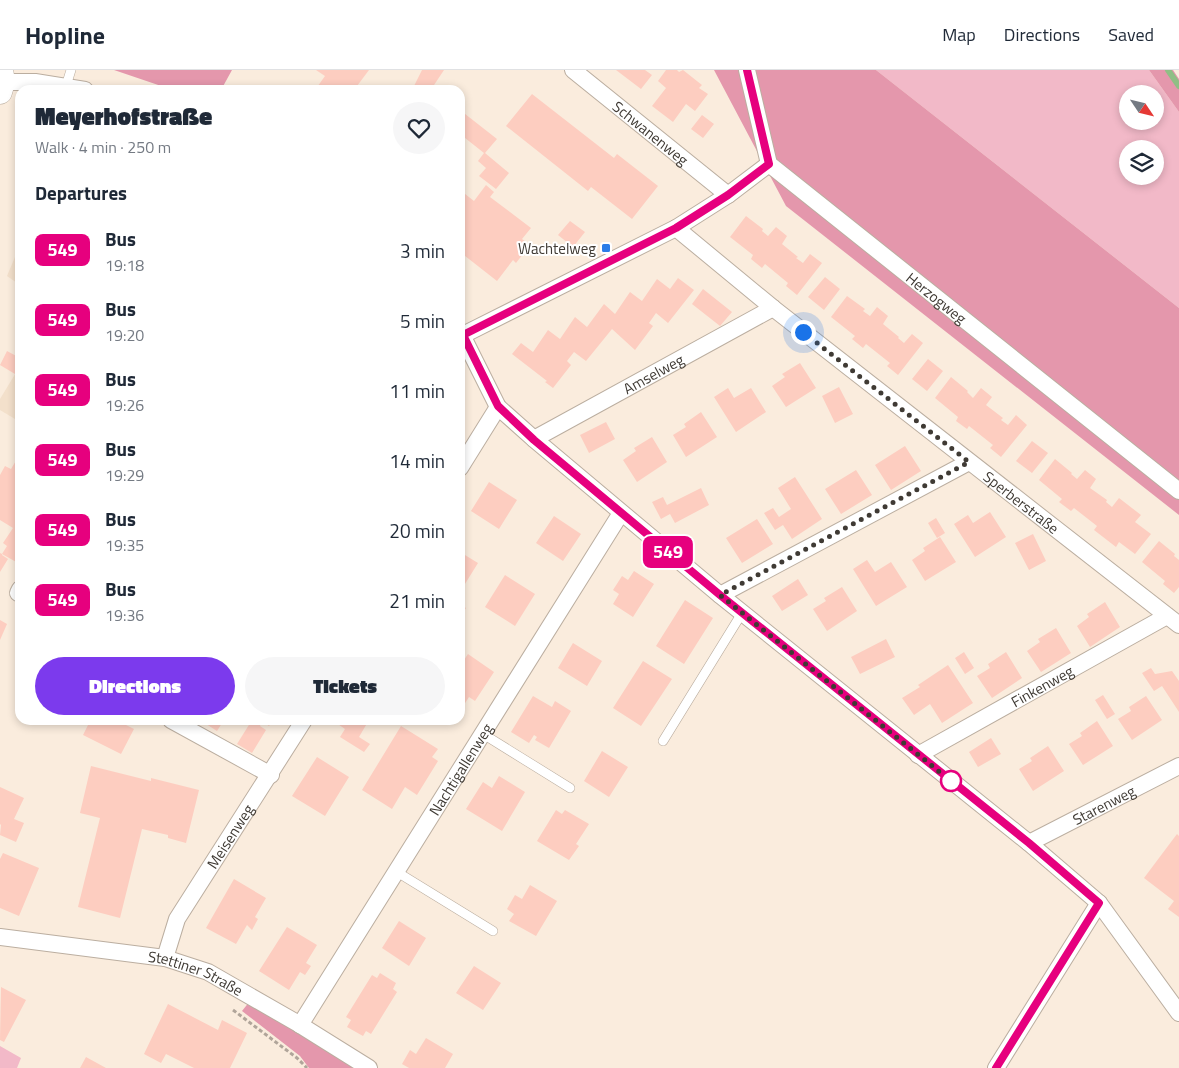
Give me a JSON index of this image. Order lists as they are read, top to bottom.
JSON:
{
  "streets": {
    "street": [
      "Schwanenweg",
      "Herzogweg",
      "Amselweg",
      "Sperberstraße",
      "Finkenweg",
      "Nachtigallenweg",
      "Starenweg",
      "Meisenweg",
      "Stettiner Straße"
    ]
  },
  "crossings": [
    ["Amselweg", "Sperberstraße"],
    ["Sperberstraße", "Finkenweg"],
    ["Nachtigallenweg", "Stettiner Straße"],
    ["Meisenweg", "Stettiner Straße"]
  ],
  "places": {
    "transit": ["Wachtelweg"]
  },
  "lines": ["bus line 549"],
  "north": "bottom right",
  "page": {
    "header": "Hopline",
    "nav": ["Map", "Directions", "Saved"],
    "on_map": "549",
    "heading": [
      ["Meyerhofstraße", "Walk · 4 min · 250 m"],
      "Departures"
    ],
    "list": [
      {
        "mark": "549",
        "name": "Bus",
        "note": "19:18",
        "value": "3 min"
      },
      {
        "mark": "549",
        "name": "Bus",
        "note": "19:20",
        "value": "5 min"
      },
      {
        "mark": "549",
        "name": "Bus",
        "note": "19:26",
        "value": "11 min"
      },
      {
        "mark": "549",
        "name": "Bus",
        "note": "19:29",
        "value": "14 min"
      },
      {
        "mark": "549",
        "name": "Bus",
        "note": "19:35",
        "value": "20 min"
      },
      {
        "mark": "549",
        "name": "Bus",
        "note": "19:36",
        "value": "21 min"
      }
    ],
    "buttons": ["Directions", "Tickets"]
  }
}
